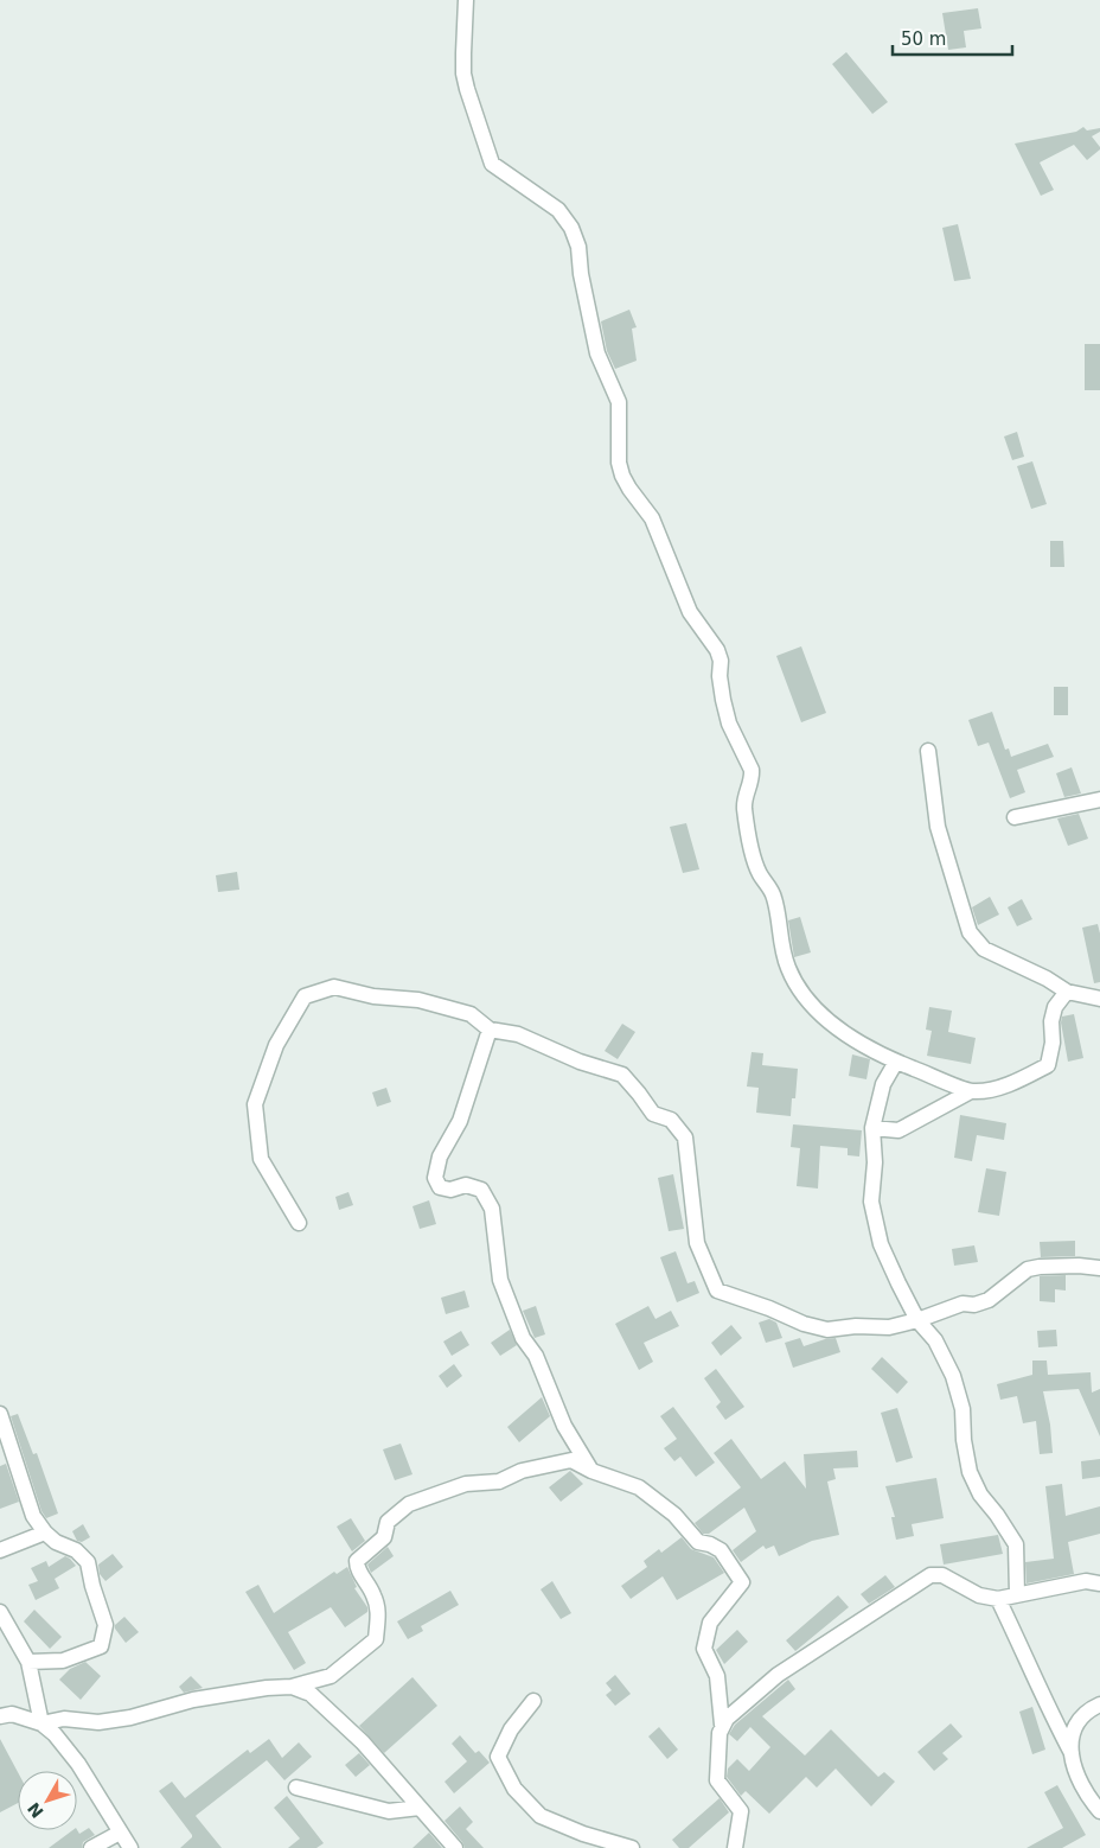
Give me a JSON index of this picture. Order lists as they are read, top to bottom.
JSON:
{
  "scale_bar": "50 m",
  "north": "bottom left"
}
